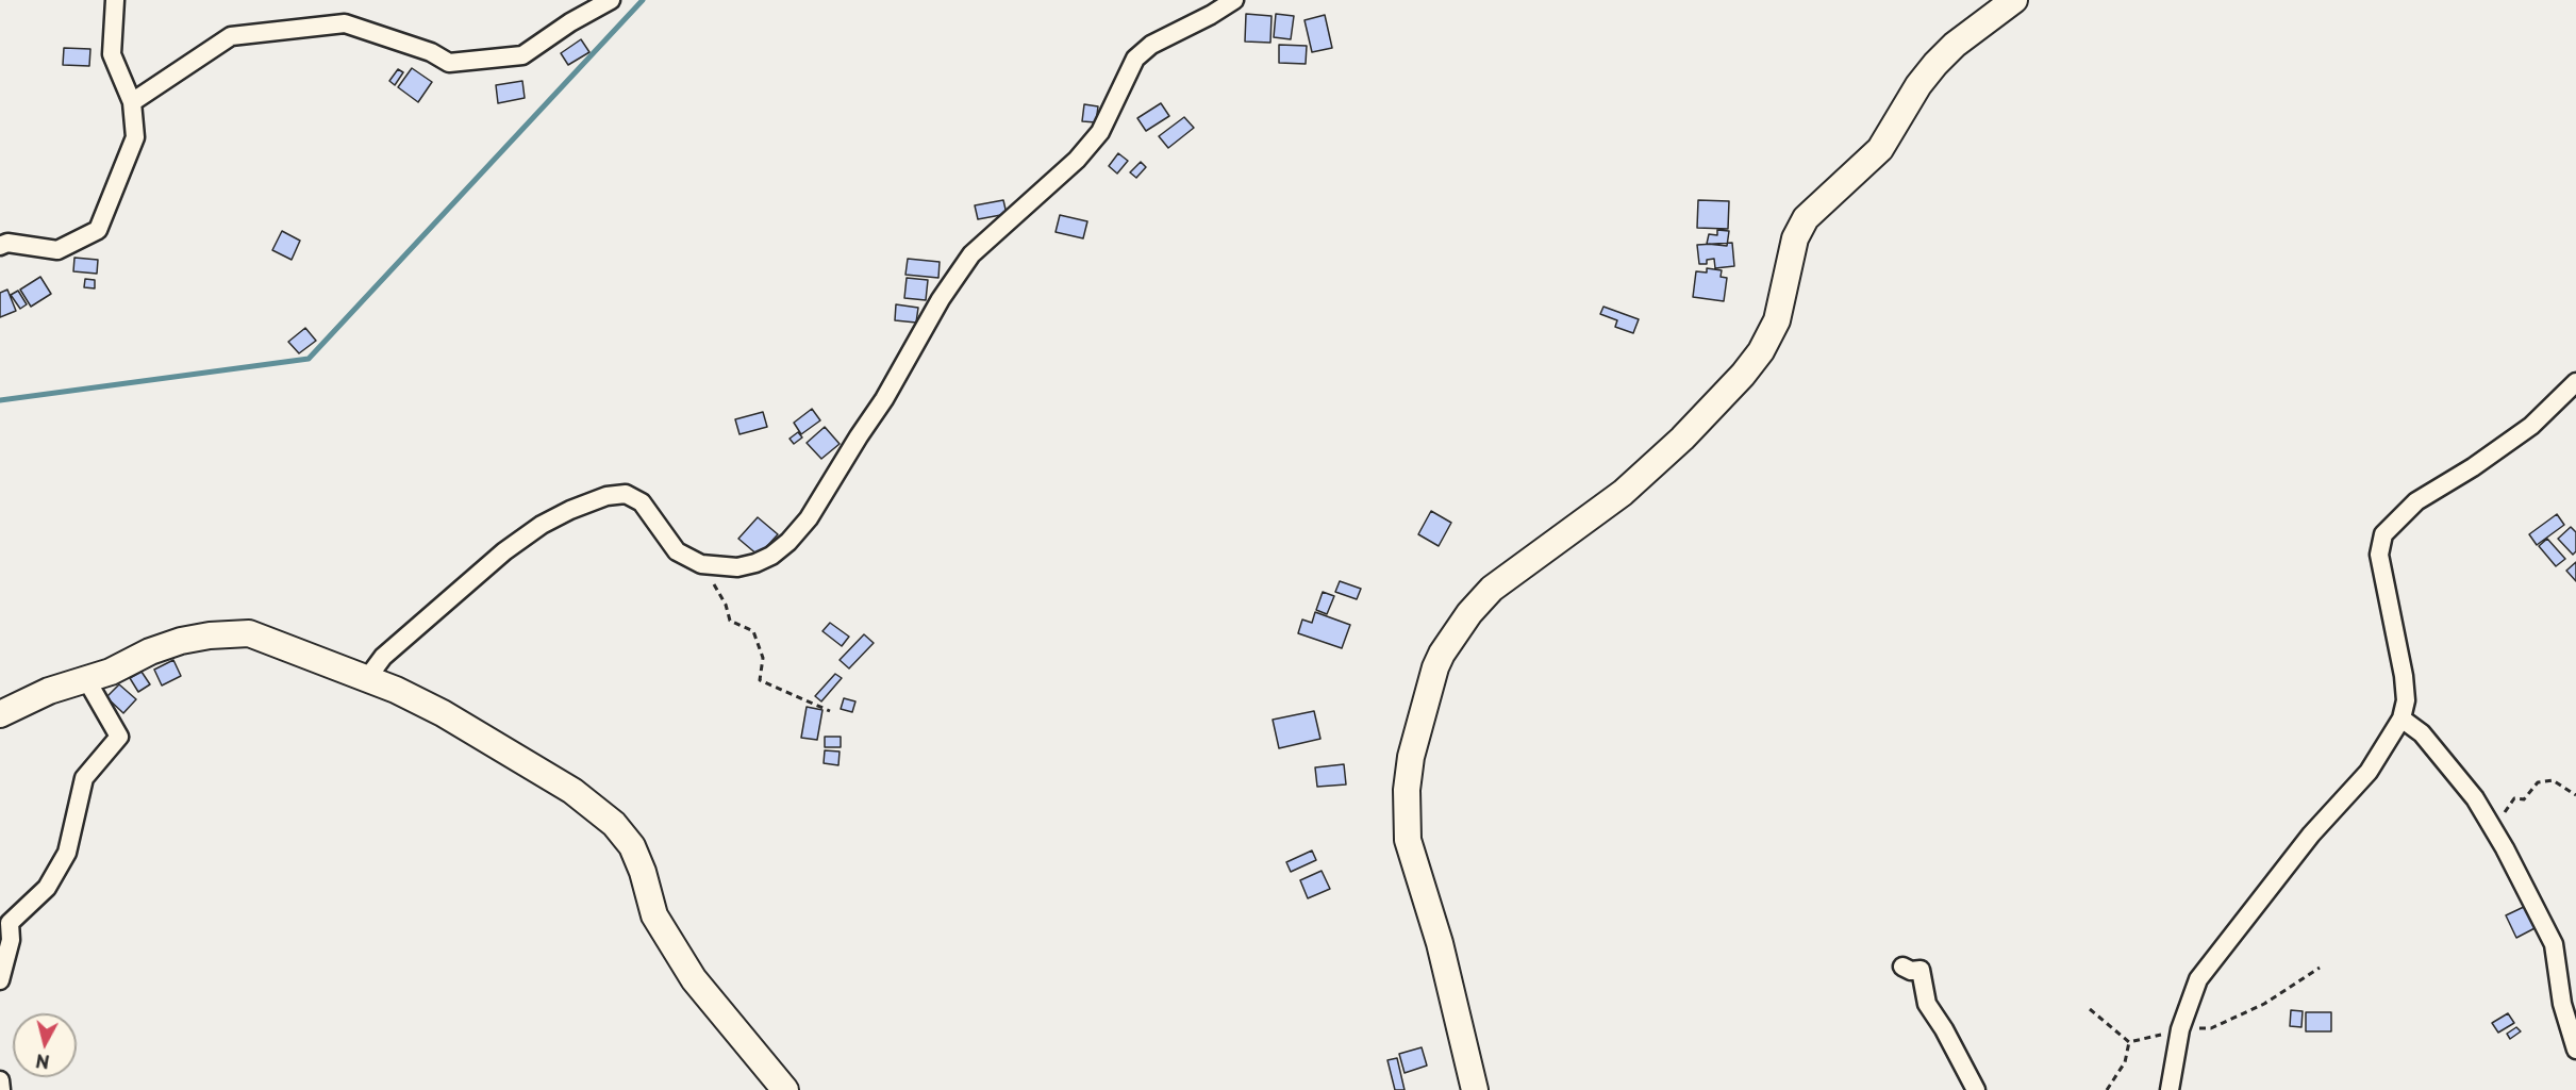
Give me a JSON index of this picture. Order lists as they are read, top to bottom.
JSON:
{
  "north": "bottom"
}
